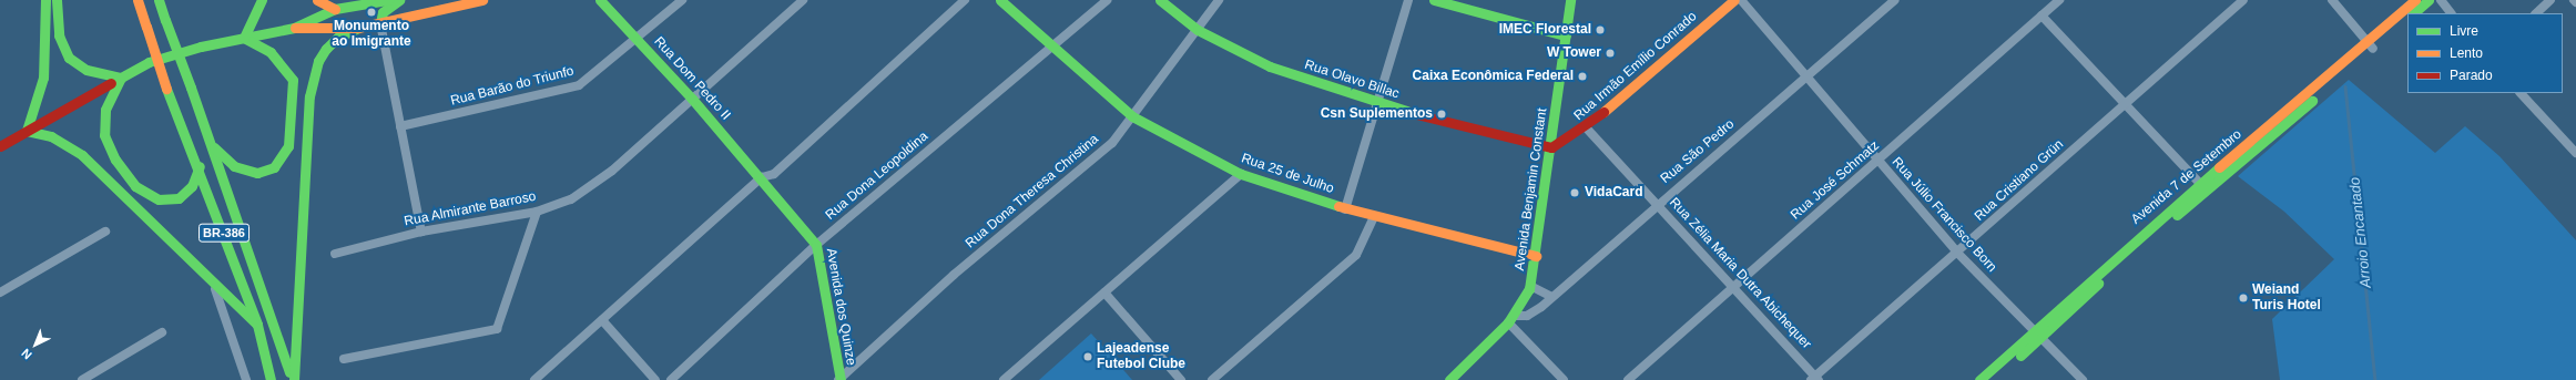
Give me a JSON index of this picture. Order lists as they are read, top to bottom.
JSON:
{
  "streets": {
    "main road": [
      "Rua Irmão Emílio Conrado",
      "Rua Dom Pedro II",
      "Rua Olavo Billac",
      "Rua 25 de Julho",
      "Avenida 7 de Setembro",
      "Avenida Benjamin Constant",
      "BR-386",
      "Avenida dos Quinze"
    ],
    "street": [
      "Rua Barão do Triunfo",
      "Rua São Pedro",
      "Rua Dona Leopoldina",
      "Rua José Schmatz",
      "Rua Cristiano Grün",
      "Rua Dona Theresa Christina",
      "Rua Almirante Barroso",
      "Rua Júlio Francisco Born",
      "Rua Zélia Maria Dutra Abichequer"
    ]
  },
  "crossings": [
    ["Rua Irmão Emílio Conrado", "Rua Olavo Billac"],
    ["Rua Irmão Emílio Conrado", "Avenida Benjamin Constant"],
    ["Rua Irmão Emílio Conrado", "Rua Zélia Maria Dutra Abichequer"],
    ["Rua Dom Pedro II", "Rua Barão do Triunfo"],
    ["Rua Dom Pedro II", "Rua Almirante Barroso"],
    ["Rua Dom Pedro II", "Avenida dos Quinze"],
    ["Rua Olavo Billac", "Avenida Benjamin Constant"],
    ["Rua Olavo Billac", "Rua Dona Theresa Christina"],
    ["Rua São Pedro", "Avenida Benjamin Constant"],
    ["Rua São Pedro", "Rua Júlio Francisco Born"],
    ["Rua São Pedro", "Rua Zélia Maria Dutra Abichequer"],
    ["Rua 25 de Julho", "Rua Dona Leopoldina"],
    ["Rua 25 de Julho", "Avenida Benjamin Constant"],
    ["Rua 25 de Julho", "Rua Dona Theresa Christina"],
    ["Rua Dona Leopoldina", "Avenida dos Quinze"],
    ["Avenida 7 de Setembro", "Rua Júlio Francisco Born"],
    ["Rua José Schmatz", "Rua Júlio Francisco Born"],
    ["Rua José Schmatz", "Rua Zélia Maria Dutra Abichequer"],
    ["Rua Cristiano Grün", "Rua Júlio Francisco Born"],
    ["Rua Cristiano Grün", "Rua Zélia Maria Dutra Abichequer"],
    ["Rua Dona Theresa Christina", "Avenida dos Quinze"]
  ],
  "water": ["Arroio Encantado"],
  "places": [
    "Monumento ao Imigrante",
    "IMEC Florestal",
    "W Tower",
    "Caixa Econômica Federal",
    "Csn Suplementos",
    "VidaCard",
    "Weiand Turis Hotel",
    "Lajeadense Futebol Clube"
  ],
  "legend": ["Livre", "Lento", "Parado"],
  "north": "bottom left"
}
